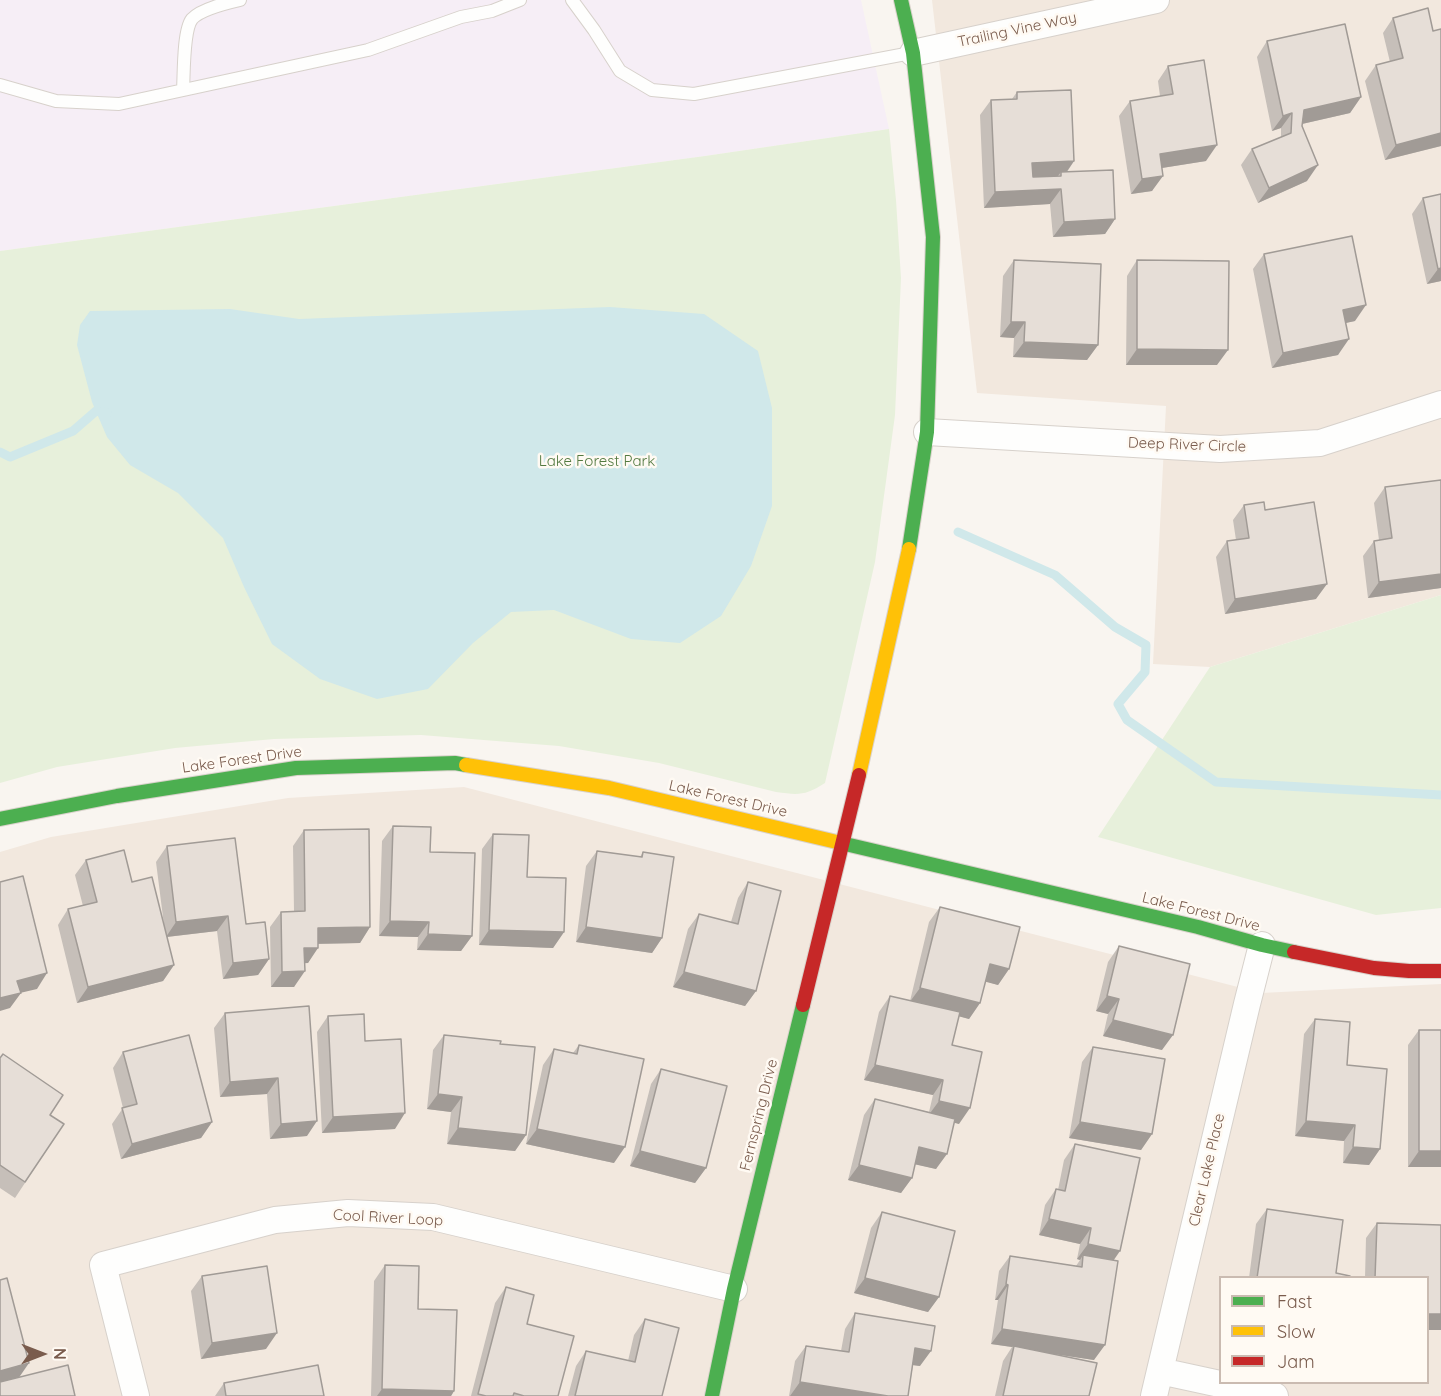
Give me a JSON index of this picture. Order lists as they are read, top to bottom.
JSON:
{
  "streets": {
    "street": [
      "Trailing Vine Way",
      "Deep River Circle",
      "Lake Forest Drive",
      "Fernspring Drive",
      "Clear Lake Place",
      "Cool River Loop"
    ]
  },
  "crossings": [
    ["Trailing Vine Way", "Fernspring Drive"],
    ["Deep River Circle", "Fernspring Drive"],
    ["Lake Forest Drive", "Fernspring Drive"],
    ["Lake Forest Drive", "Clear Lake Place"],
    ["Fernspring Drive", "Cool River Loop"]
  ],
  "parks": ["Lake Forest Park"],
  "legend": ["Fast", "Slow", "Jam"],
  "north": "right"
}
